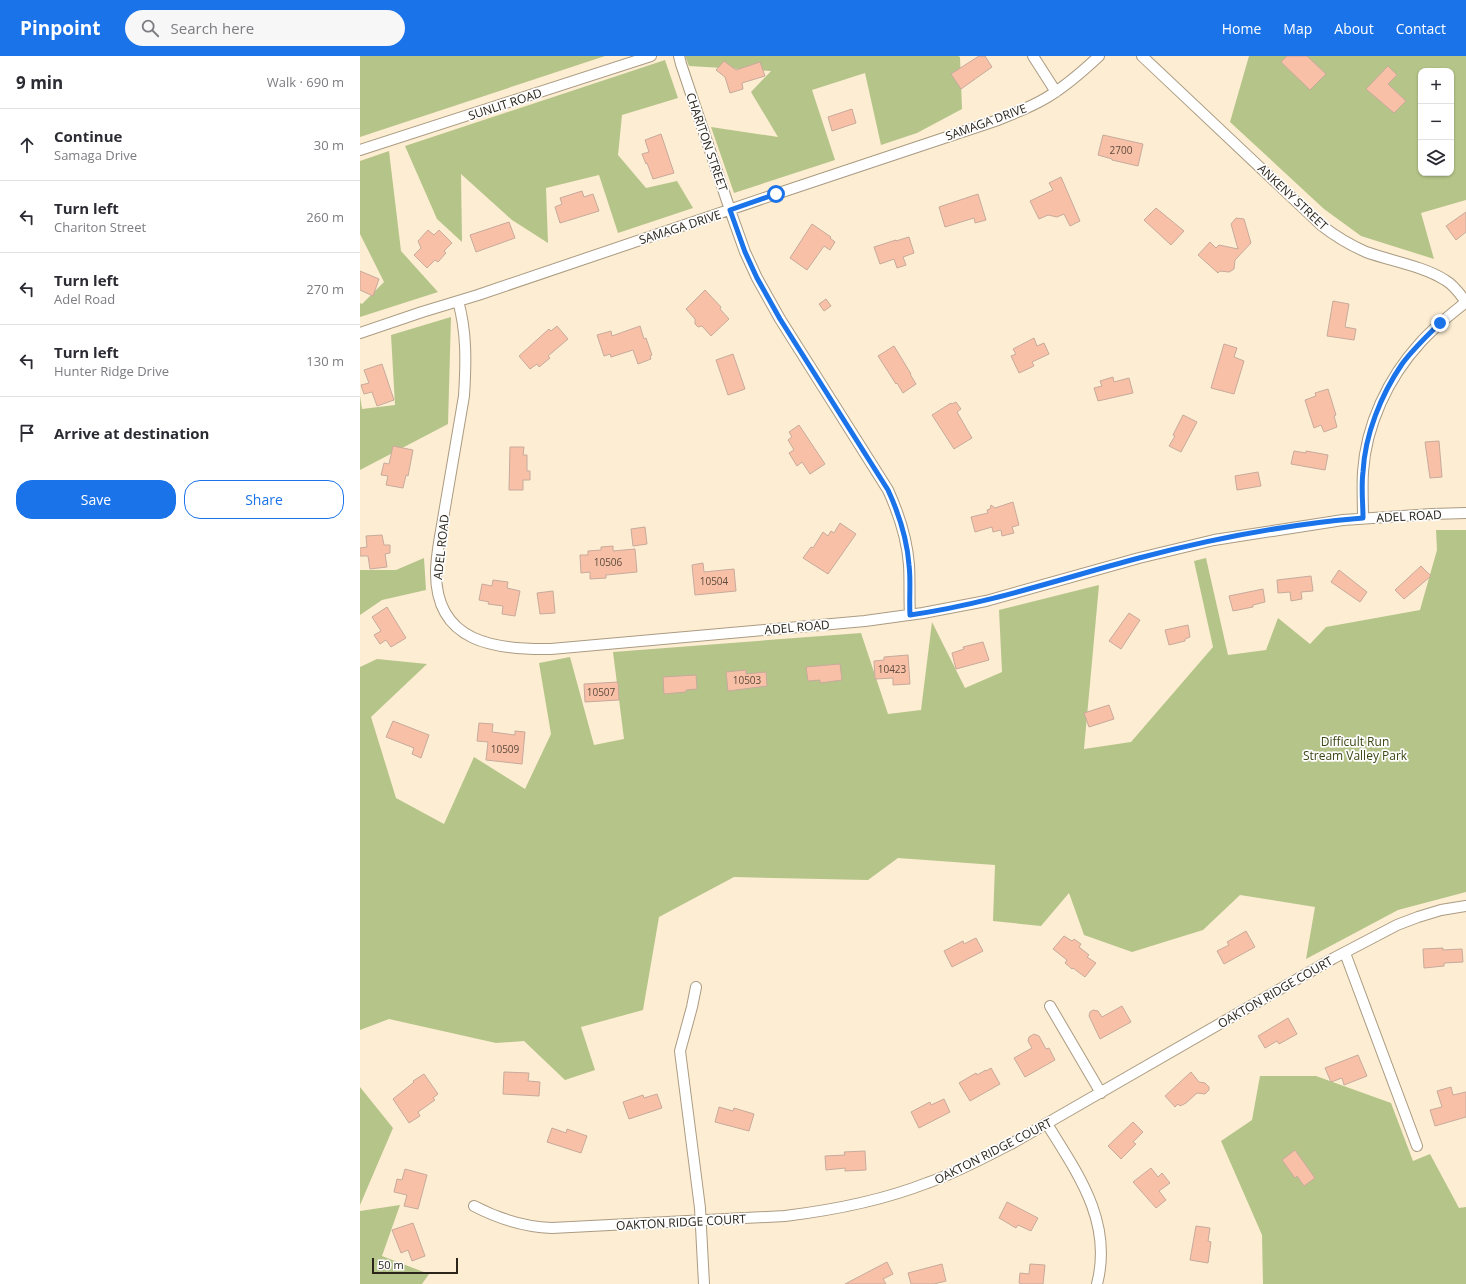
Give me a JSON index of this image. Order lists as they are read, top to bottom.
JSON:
{
  "streets": {
    "street": [
      "SUNLIT ROAD",
      "SAMAGA DRIVE",
      "CHARITON STREET",
      "ANKENY STREET",
      "ADEL ROAD",
      "OAKTON RIDGE COURT"
    ]
  },
  "crossings": [
    ["SAMAGA DRIVE", "CHARITON STREET"],
    ["SAMAGA DRIVE", "ADEL ROAD"],
    ["CHARITON STREET", "ADEL ROAD"]
  ],
  "parks": ["Difficult Run Stream Valley Park"],
  "house_numbers": [
    "2700",
    "10506",
    "10504",
    "10423",
    "10503",
    "10507",
    "10509"
  ],
  "scale_bar": "50 m",
  "page": {
    "header": "Pinpoint",
    "search": "Search here",
    "nav": [
      "Home",
      "Map",
      "About",
      "Contact"
    ],
    "heading": ["9 min", "Walk · 690 m"],
    "map_buttons": ["+", "−"],
    "list": [
      ["Continue", "Samaga Drive", "30 m"],
      ["Turn left", "Chariton Street", "260 m"],
      ["Turn left", "Adel Road", "270 m"],
      ["Turn left", "Hunter Ridge Drive", "130 m"],
      "Arrive at destination"
    ],
    "buttons": ["Save", "Share"],
    "scale": "50 m"
  }
}
